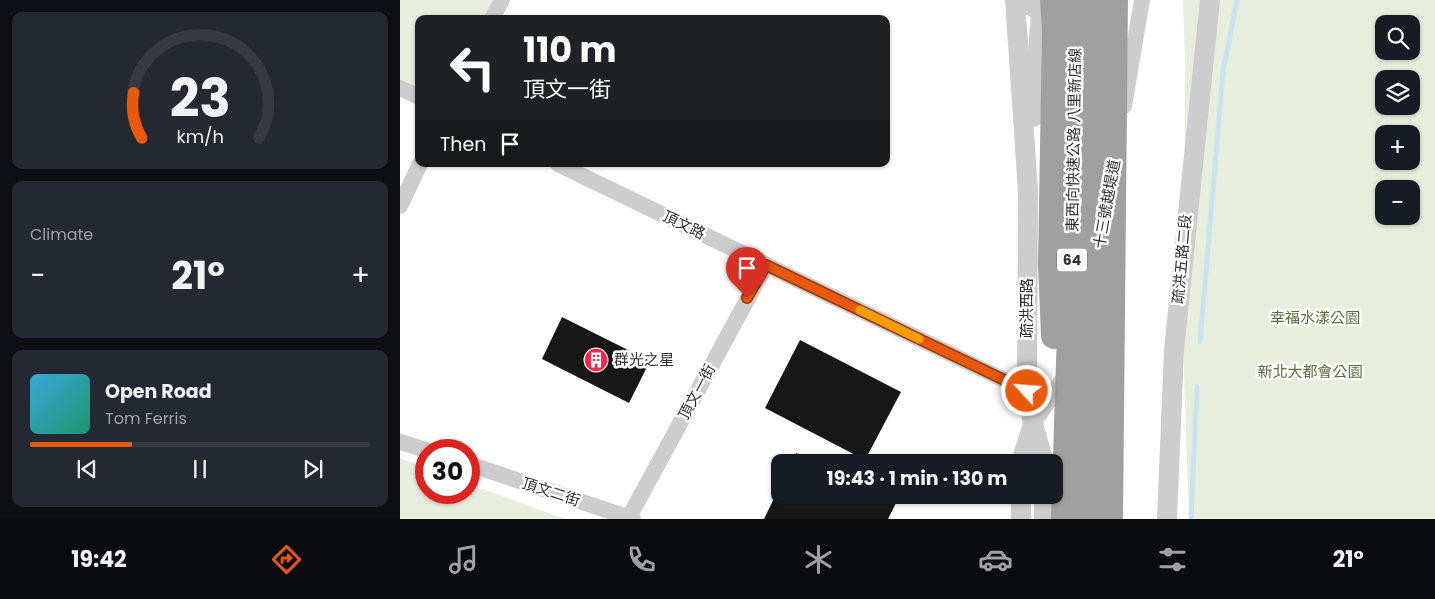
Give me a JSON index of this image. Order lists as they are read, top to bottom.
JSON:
{
  "streets": {
    "highway": ["東西向快速公路 八里新店線", "64"],
    "street": [
      "十三號越堤道",
      "頂文路",
      "疏洪五路二段",
      "疏洪西路",
      "頂文一街",
      "頂文二街"
    ]
  },
  "crossings": [
    ["十三號越堤道", "疏洪西路"],
    ["頂文路", "疏洪西路"],
    ["頂文路", "頂文一街"],
    ["頂文一街", "頂文二街"]
  ],
  "parks": ["幸福水漾公園", "新北大都會公園"],
  "places": {
    "building": ["群光之星"]
  },
  "page": {
    "map_buttons": ["+", "−"],
    "turn": ["110 m", "頂文一街"],
    "then": "Then",
    "tile": "Climate",
    "heat": ["−", "21°", "+"],
    "song": ["Open Road", "Tom Ferris"],
    "limit": "30",
    "trip": "19:43 · 1 min · 130 m",
    "tabs": ["19:42", "21°"],
    "gauge": ["23", "km/h"]
  }
}
